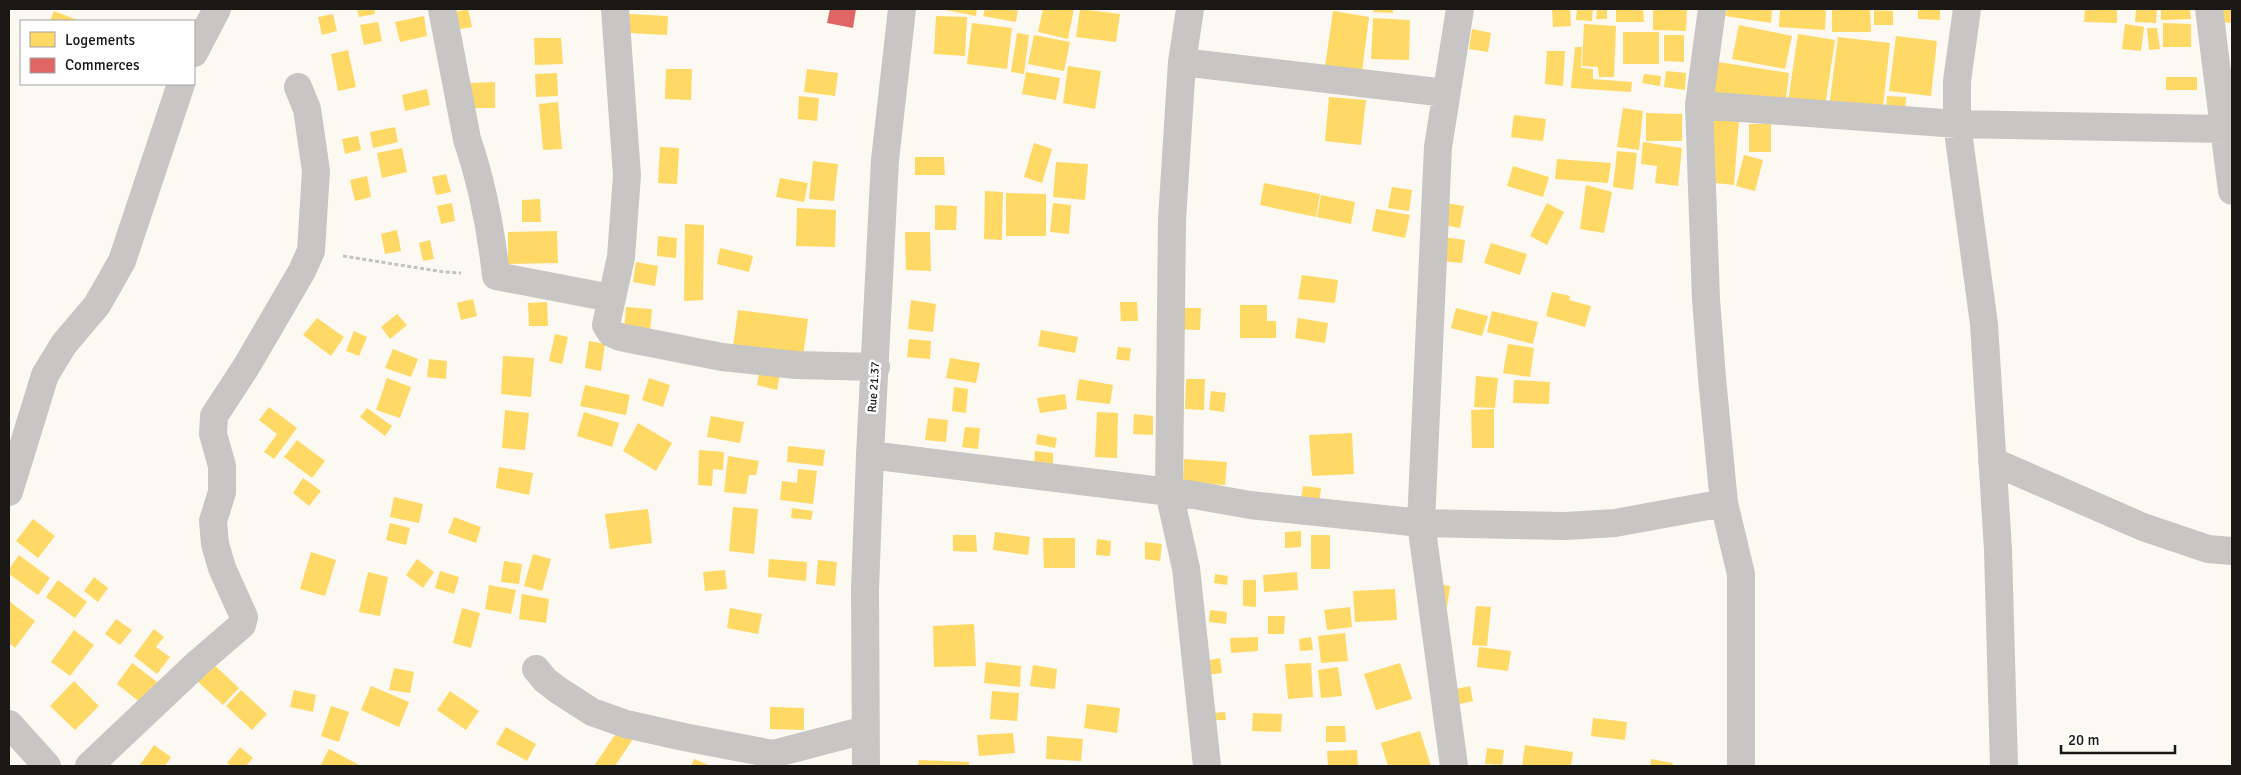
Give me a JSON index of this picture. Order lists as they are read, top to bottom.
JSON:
{
  "streets": {
    "street": ["Rue 21.37"]
  },
  "legend": ["Logements", "Commerces"],
  "scale_bar": "20 m"
}
